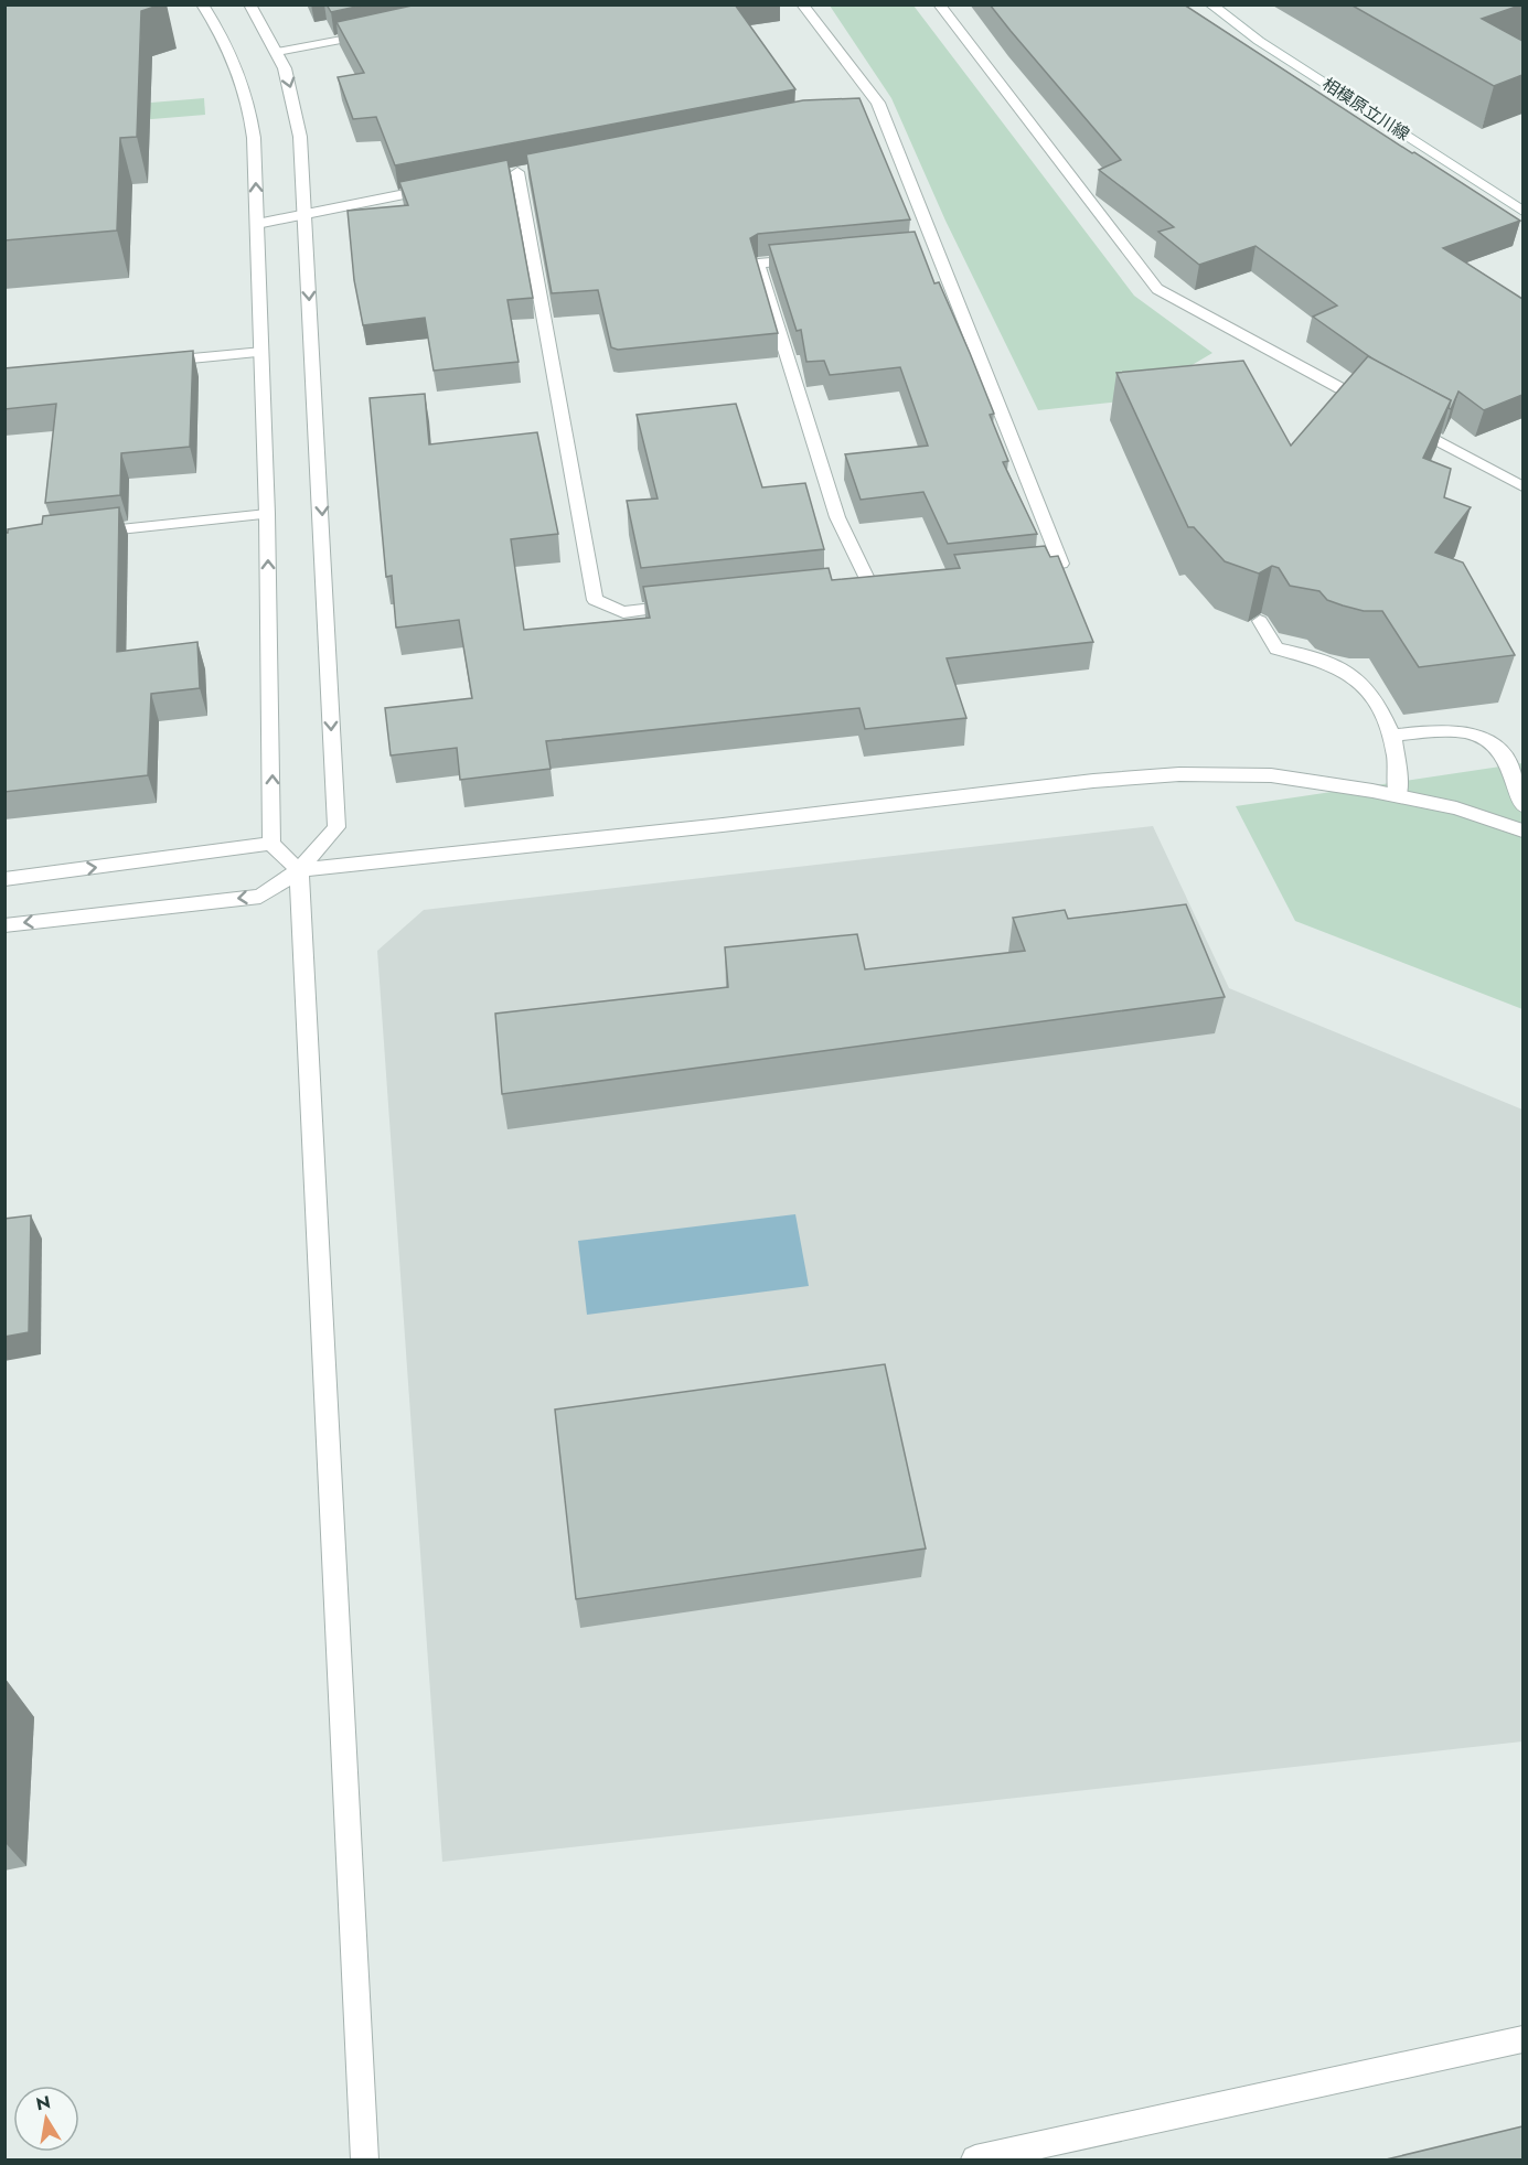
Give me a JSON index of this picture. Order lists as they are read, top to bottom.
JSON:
{
  "streets": {
    "street": ["相模原立川線"]
  },
  "north": "top"
}
